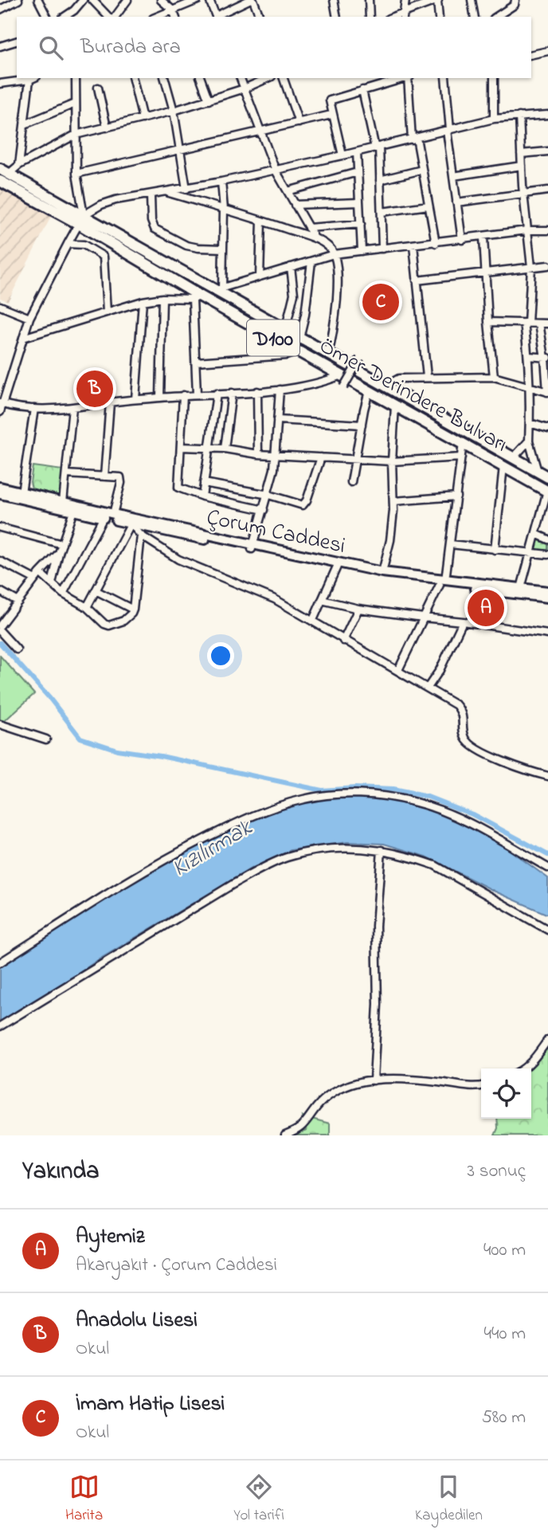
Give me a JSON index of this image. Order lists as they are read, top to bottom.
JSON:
{
  "streets": {
    "highway": ["D100", "Ömer Derindere Bulvarı"],
    "main road": ["Çorum Caddesi"]
  },
  "water": ["Kızılırmak"],
  "page": {
    "search": "Burada ara",
    "pins": ["C", "B", "A"],
    "heading": ["Yakında", "3 sonuç"],
    "list": [
      {
        "mark": "A",
        "name": "Aytemiz",
        "note": "Akaryakıt · Çorum Caddesi",
        "value": "400 m"
      },
      {
        "mark": "B",
        "name": "Anadolu Lisesi",
        "note": "Okul",
        "value": "440 m"
      },
      {
        "mark": "C",
        "name": "İmam Hatip Lisesi",
        "note": "Okul",
        "value": "580 m"
      }
    ],
    "nav": ["Harita", "Yol tarifi", "Kaydedilen"]
  }
}
